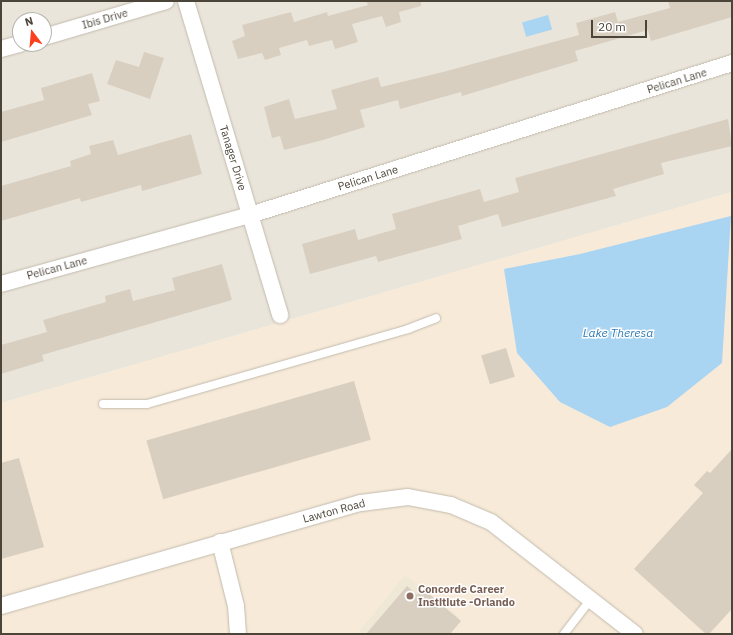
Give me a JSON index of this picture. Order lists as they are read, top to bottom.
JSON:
{
  "streets": {
    "street": [
      "Ibis Drive",
      "Pelican Lane",
      "Tanager Drive",
      "Lawton Road"
    ]
  },
  "crossings": [
    ["Pelican Lane", "Tanager Drive"]
  ],
  "water": ["Lake Theresa"],
  "places": ["Concorde Career Institiute -Orlando"],
  "scale_bar": "20 m",
  "north": "top"
}
